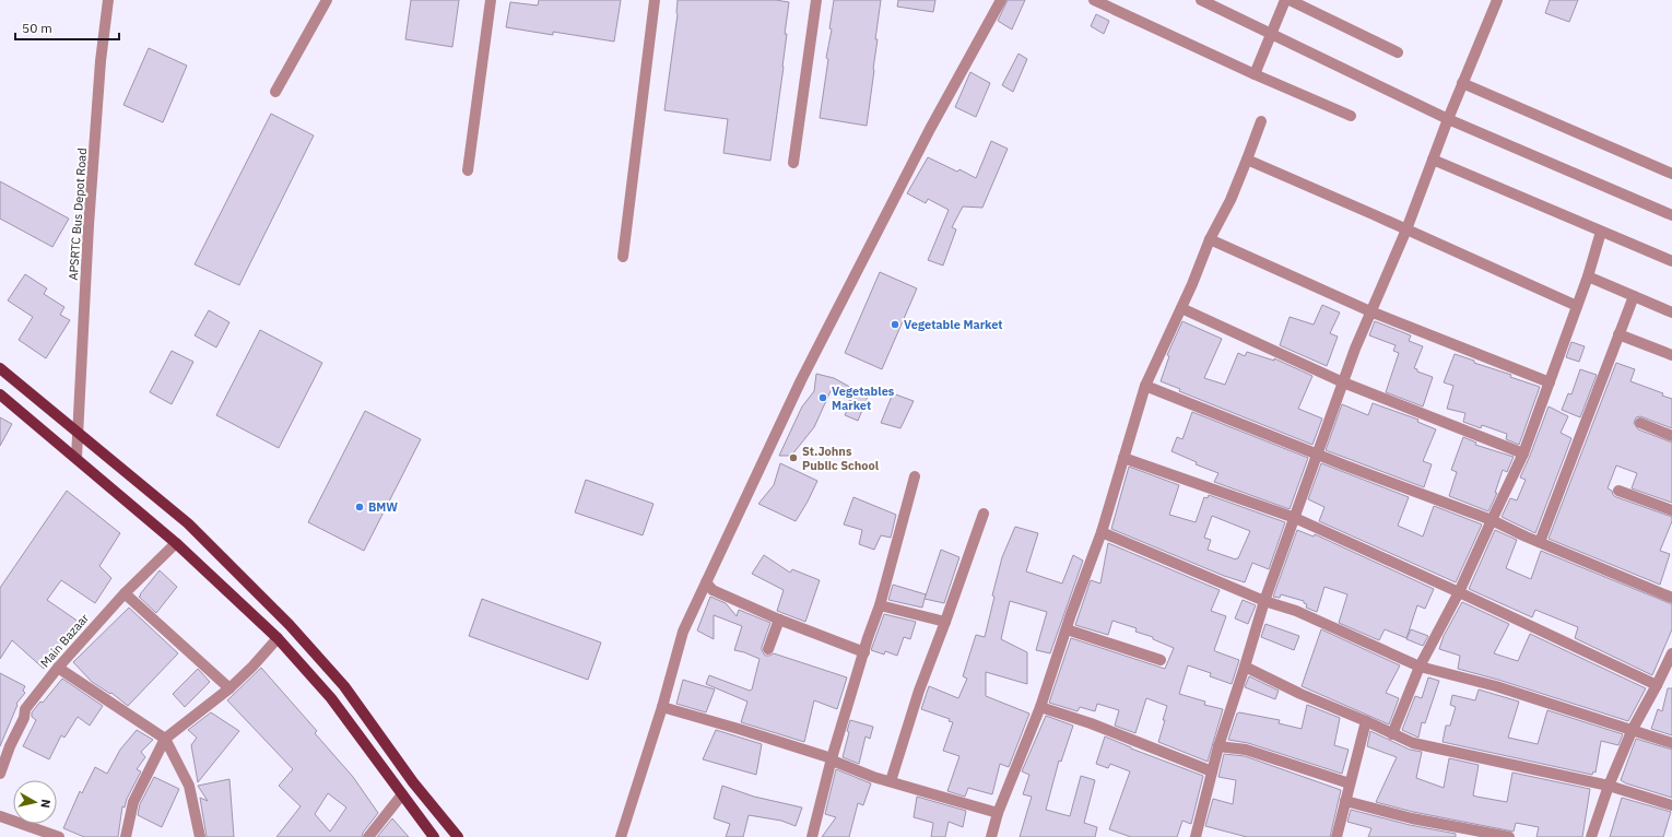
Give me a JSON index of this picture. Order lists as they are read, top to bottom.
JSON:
{
  "streets": {
    "street": ["APSRTC Bus Depot Road", "Main Bazaar"]
  },
  "places": [
    "Vegetable Market",
    "Vegetables Market",
    "St.Johns Public School",
    "BMW"
  ],
  "scale_bar": "50 m",
  "north": "right"
}
